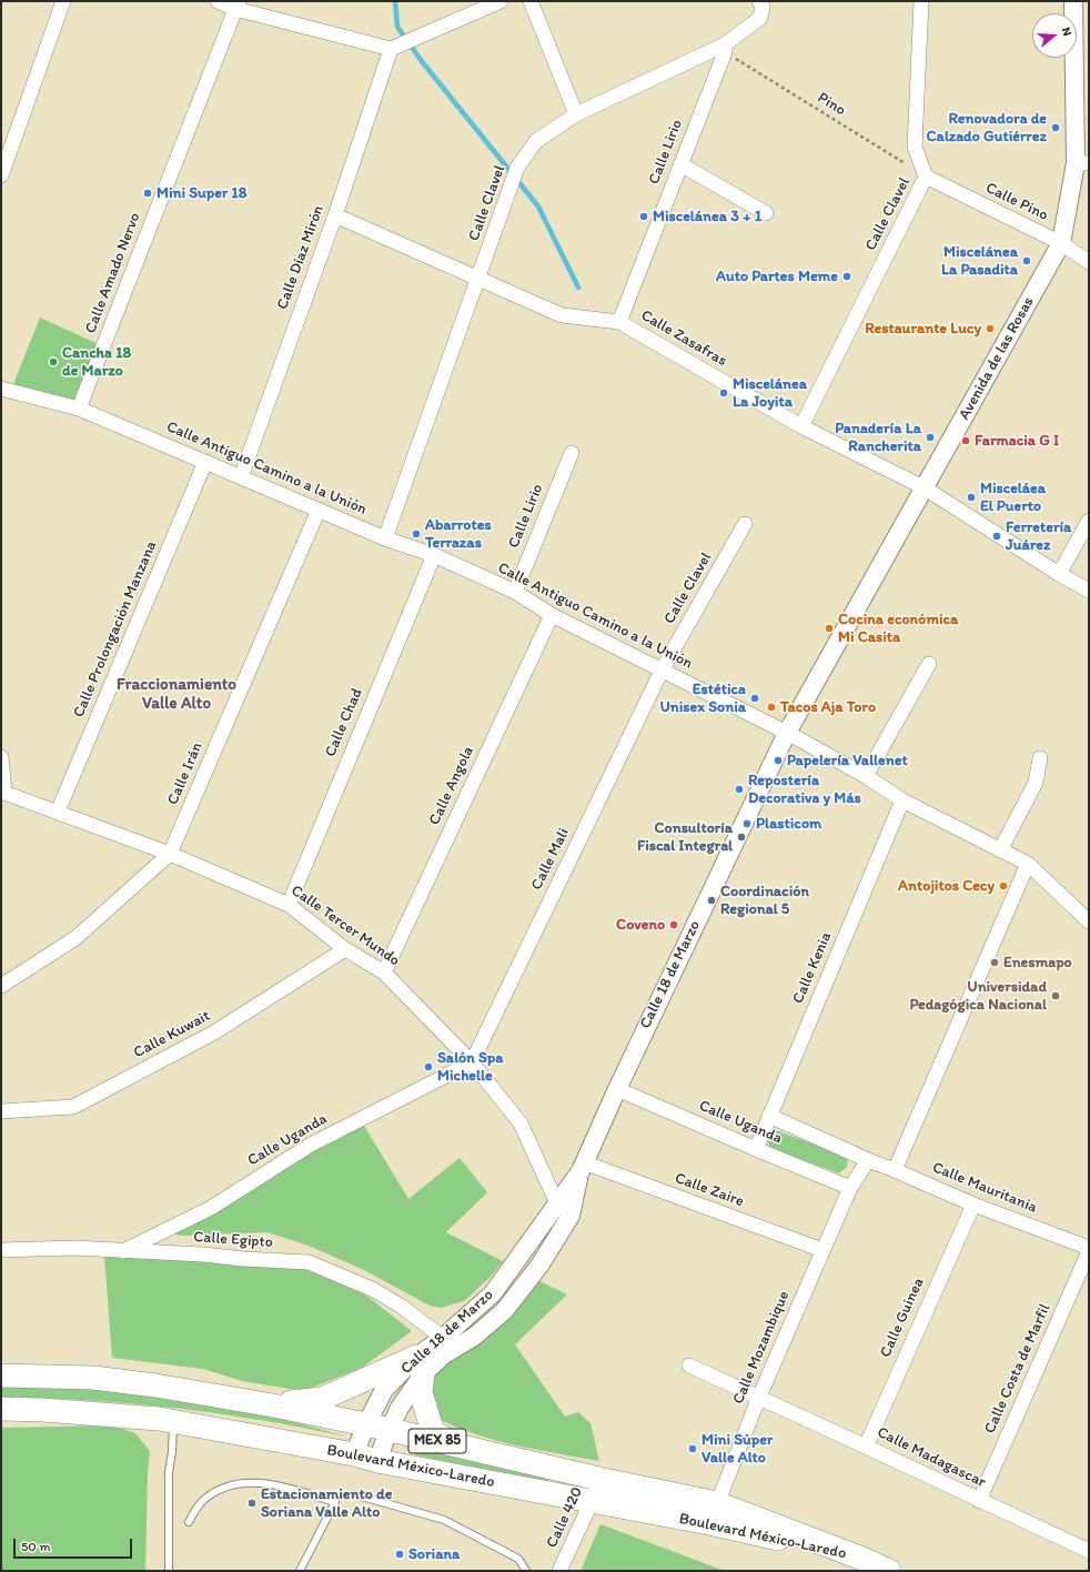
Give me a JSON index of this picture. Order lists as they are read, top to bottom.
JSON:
{
  "streets": {
    "main road": ["MEX 85", "Boulevard México-Laredo"],
    "street": [
      "Calle Lirio",
      "Calle Pino",
      "Calle Clavel",
      "Calle Díaz Mirón",
      "Calle Amado Nervo",
      "Calle Zasafras",
      "Avenida de las Rosas",
      "Calle Antiguo Camino a la Unión",
      "Calle Prolongación Manzana",
      "Calle Chad",
      "Calle Irán",
      "Calle Angola",
      "Calle Mali",
      "Calle Tercer Mundo",
      "Calle Kenia",
      "Calle 18 de Marzo",
      "Calle Kuwait",
      "Calle Uganda",
      "Calle Mauritania",
      "Calle Zaire",
      "Calle Egipto",
      "Calle Guinea",
      "Calle Mozambique",
      "Calle Costa de Marfil",
      "Calle Madagascar",
      "Calle 420"
    ],
    "path": ["Pino"]
  },
  "crossings": [
    ["Pino", "Calle Lirio"],
    ["Pino", "Calle Pino"],
    ["Pino", "Calle Clavel"],
    ["Calle Lirio", "Calle Clavel"],
    ["Calle Lirio", "Calle Zasafras"],
    ["Calle Lirio", "Calle Antiguo Camino a la Unión"],
    ["Calle Pino", "Calle Clavel"],
    ["Calle Pino", "Avenida de las Rosas"],
    ["Calle Clavel", "Calle Zasafras"],
    ["Calle Clavel", "Calle Antiguo Camino a la Unión"],
    ["Calle Clavel", "Calle Mali"],
    ["Calle Díaz Mirón", "Calle Zasafras"],
    ["Calle Díaz Mirón", "Calle Antiguo Camino a la Unión"],
    ["Calle Amado Nervo", "Calle Antiguo Camino a la Unión"],
    ["Calle Zasafras", "Avenida de las Rosas"],
    ["Avenida de las Rosas", "Calle Antiguo Camino a la Unión"],
    ["Avenida de las Rosas", "Calle 18 de Marzo"],
    ["Calle Antiguo Camino a la Unión", "Calle Prolongación Manzana"],
    ["Calle Antiguo Camino a la Unión", "Calle Chad"],
    ["Calle Antiguo Camino a la Unión", "Calle Irán"],
    ["Calle Antiguo Camino a la Unión", "Calle Angola"],
    ["Calle Antiguo Camino a la Unión", "Calle Mali"],
    ["Calle Antiguo Camino a la Unión", "Calle Kenia"],
    ["Calle Antiguo Camino a la Unión", "Calle 18 de Marzo"],
    ["Calle Prolongación Manzana", "Calle Tercer Mundo"],
    ["Calle Chad", "Calle Tercer Mundo"],
    ["Calle Irán", "Calle Tercer Mundo"],
    ["Calle Angola", "Calle Tercer Mundo"],
    ["Calle Mali", "Calle Tercer Mundo"],
    ["Calle Mali", "Calle Uganda"],
    ["Calle Tercer Mundo", "Calle 18 de Marzo"],
    ["Calle Tercer Mundo", "Calle Kuwait"],
    ["Calle Tercer Mundo", "Calle Uganda"],
    ["Calle Kenia", "Calle Uganda"],
    ["Calle Kenia", "Calle Mauritania"],
    ["Calle 18 de Marzo", "Calle Uganda"],
    ["Calle 18 de Marzo", "Calle Zaire"],
    ["Calle 18 de Marzo", "Calle Egipto"],
    ["Calle 18 de Marzo", "Boulevard México-Laredo"],
    ["Calle Uganda", "Calle Egipto"],
    ["Calle Uganda", "Calle Mozambique"],
    ["Calle Mauritania", "Calle Guinea"],
    ["Calle Zaire", "Calle Mozambique"],
    ["Calle Guinea", "Calle Madagascar"],
    ["Calle Mozambique", "Calle Madagascar"],
    ["Calle Mozambique", "Boulevard México-Laredo"],
    ["Calle Costa de Marfil", "Calle Madagascar"],
    ["Boulevard México-Laredo", "Calle 420"]
  ],
  "districts": ["Fraccionamiento Valle Alto"],
  "places": [
    "Renovadora de Calzado Gutiérrez",
    "Mini Super 18",
    "Miscelánea 3 + 1",
    "Miscelánea La Pasadita",
    "Auto Partes Meme",
    "Restaurante Lucy",
    "Cancha 18 de Marzo",
    "Miscelánea La Joyita",
    "Panadería La Rancherita",
    "Farmacia G I",
    "Misceláea El Puerto",
    "Abarrotes Terrazas",
    "Ferretería Juárez",
    "Cocina económica Mi Casita",
    "Estética Unisex Sonia",
    "Tacos Aja Toro",
    "Papelería Vallenet",
    "Repostería Decorativa y Más",
    "Plasticom",
    "Consultoría Fiscal Integral",
    "Antojitos Cecy",
    "Coordinación Regional 5",
    "Coveno",
    "Enesmapo",
    "Universidad Pedagógica Nacional",
    "Salón Spa Michelle",
    "Mini Súper Valle Alto",
    "Estacionamiento de Soriana Valle Alto",
    "Soriana"
  ],
  "scale_bar": "50 m",
  "north": "right"
}
